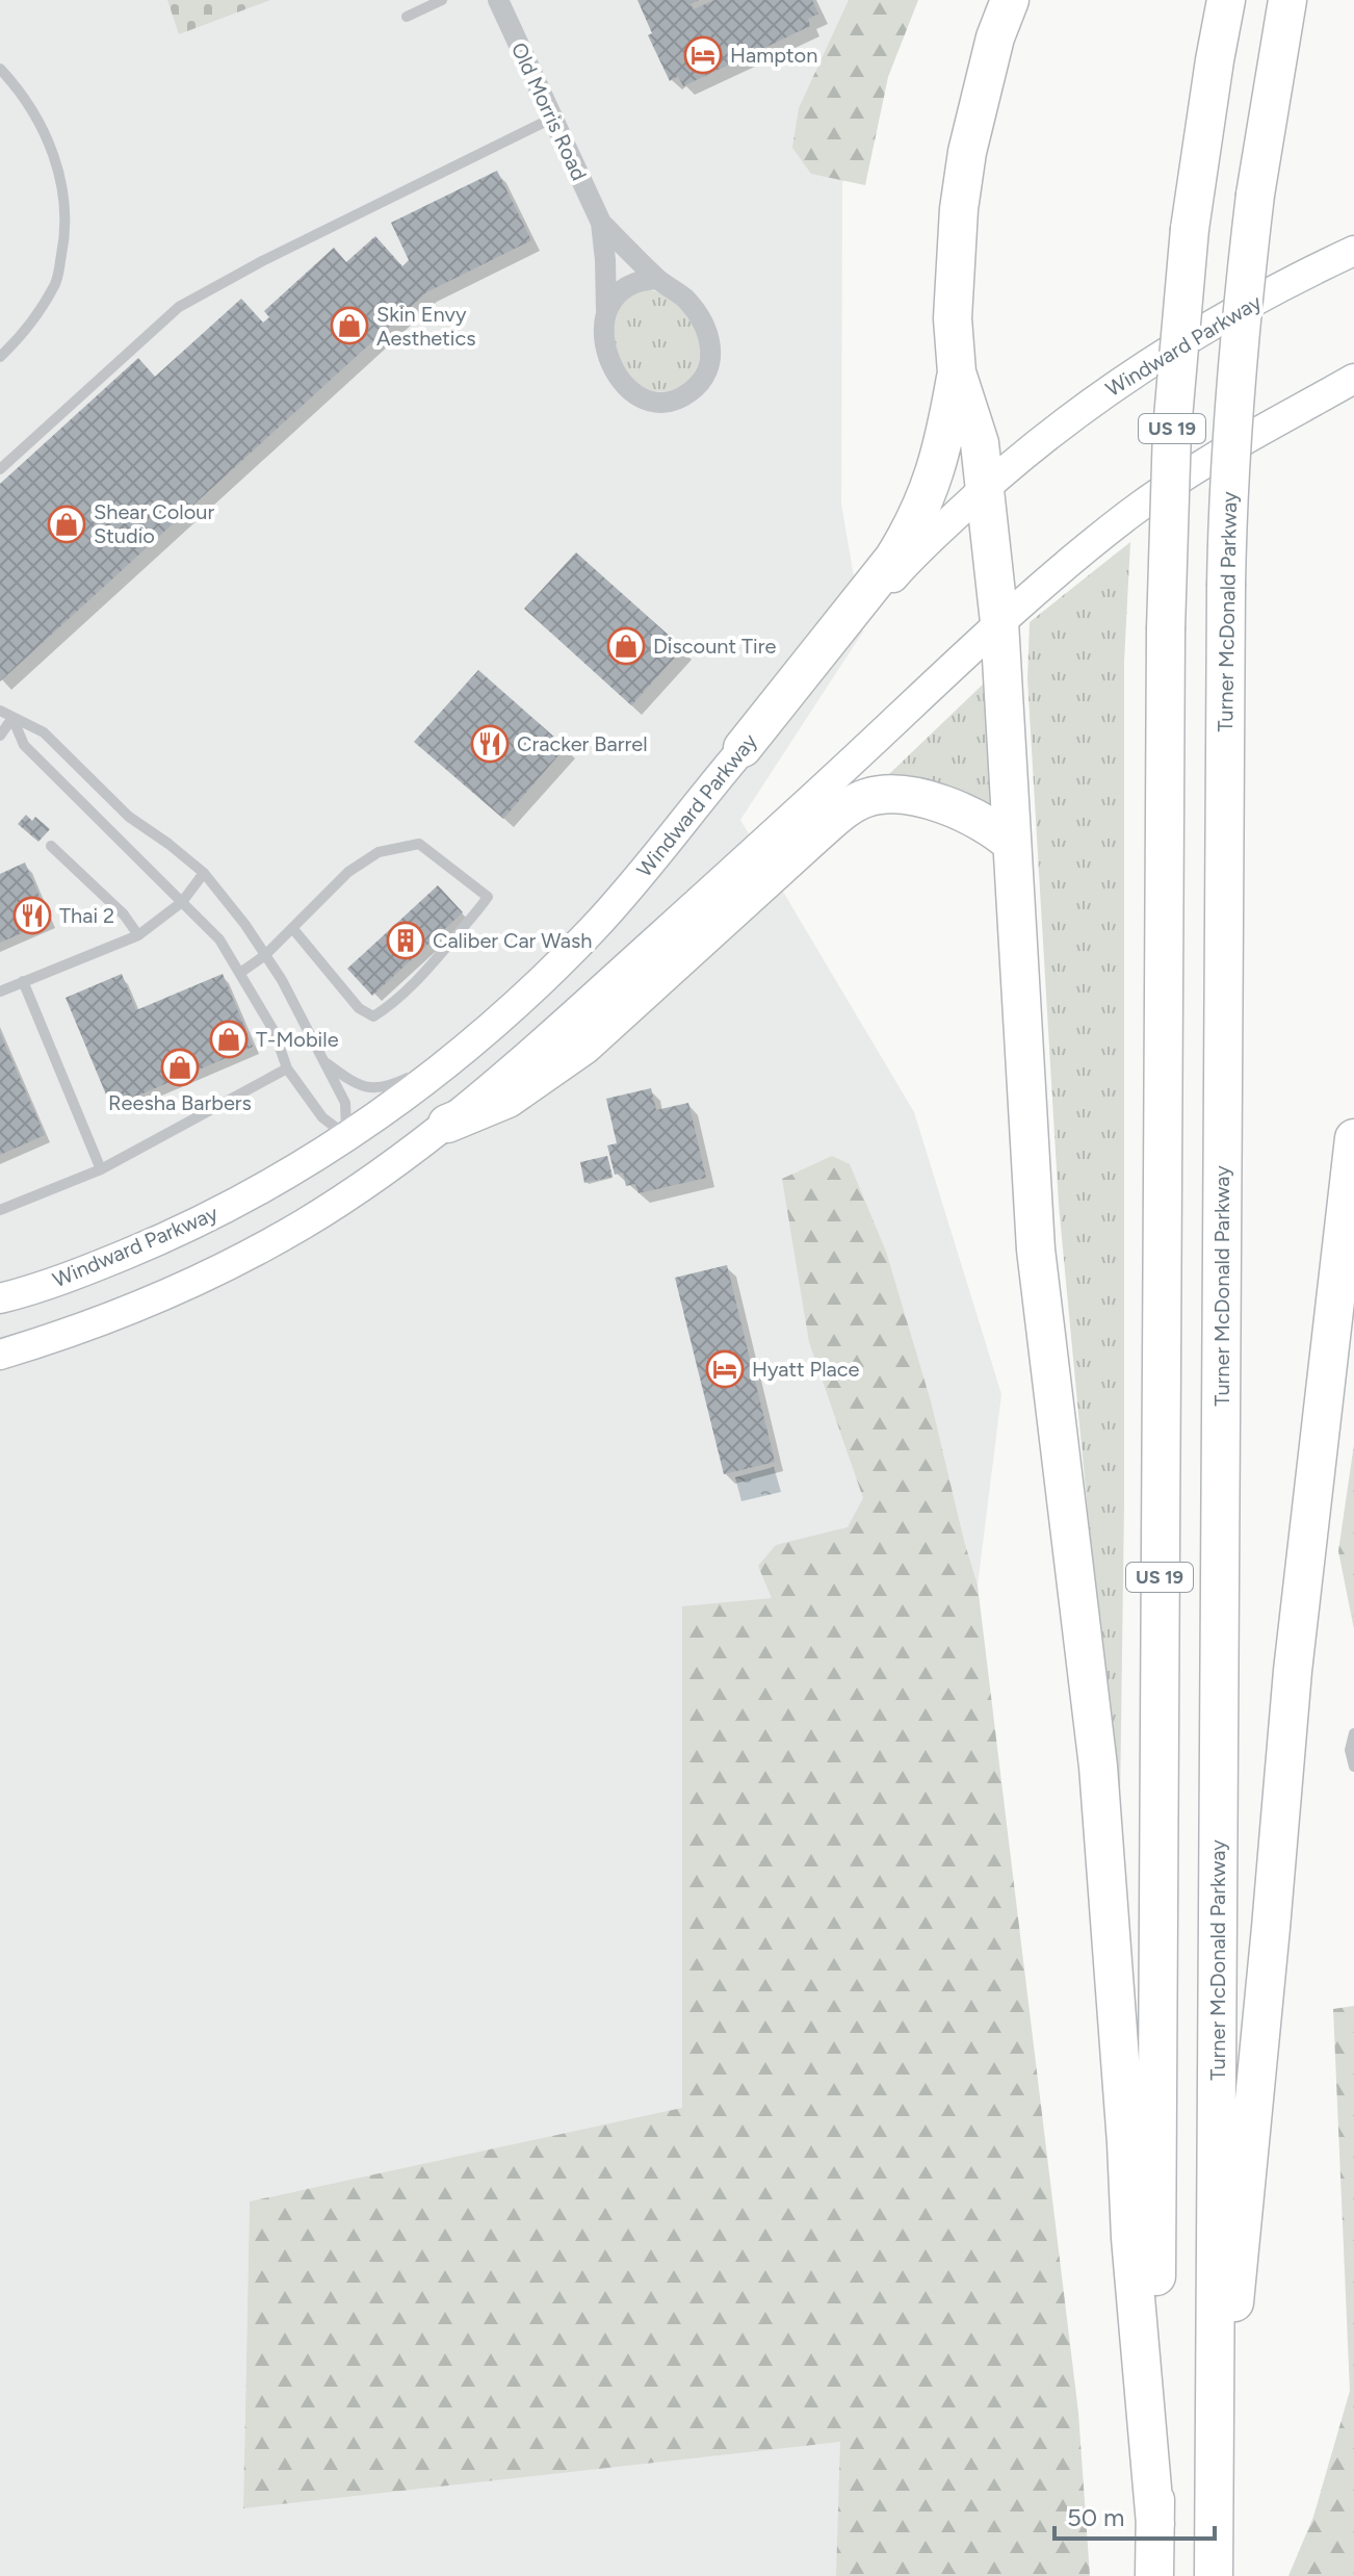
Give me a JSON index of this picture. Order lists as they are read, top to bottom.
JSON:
{
  "streets": {
    "highway": ["US 19", "Turner McDonald Parkway"],
    "main road": ["Windward Parkway"],
    "street": ["Old Morris Road"]
  },
  "places": {
    "hotel": ["Hampton", "Hyatt Place"],
    "shop": [
      "Skin Envy Aesthetics",
      "Shear Colour Studio",
      "Discount Tire",
      "T-Mobile",
      "Reesha Barbers"
    ],
    "restaurant": ["Cracker Barrel", "Thai 2"],
    "building": ["Caliber Car Wash"]
  },
  "scale_bar": "50 m"
}
